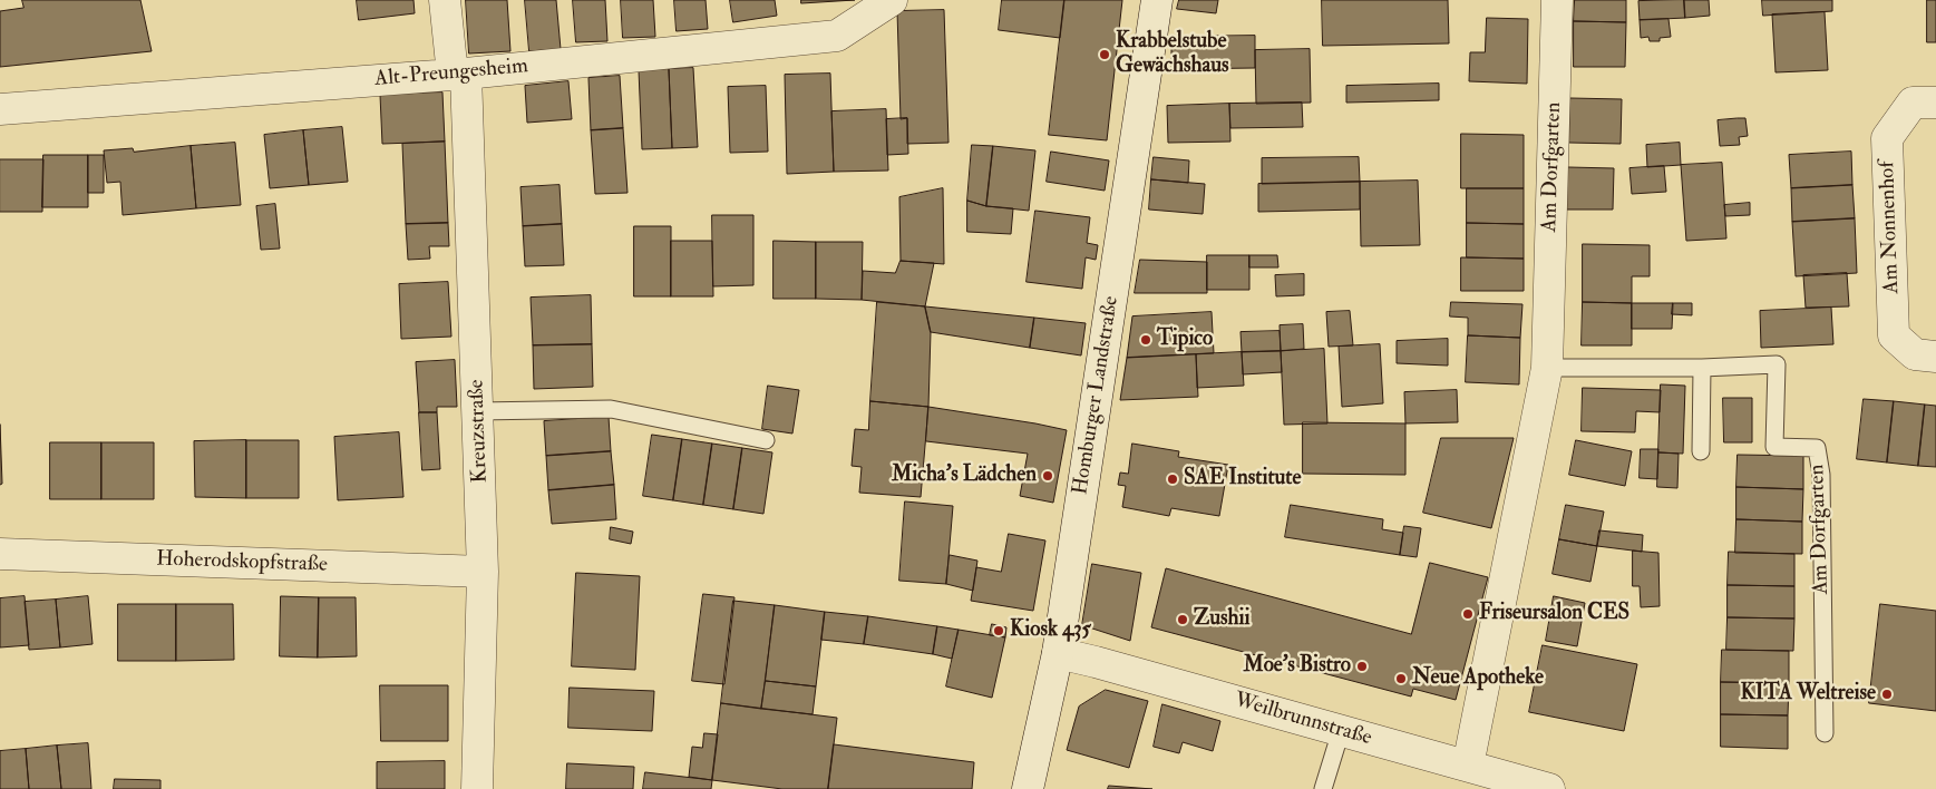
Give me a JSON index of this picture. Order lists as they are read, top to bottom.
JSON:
{
  "streets": {
    "street": [
      "Alt-Preungesheim",
      "Am Dorfgarten",
      "Am Nonnenhof",
      "Homburger Landstraße",
      "Kreuzstraße",
      "Hoherodskopfstraße",
      "Weilbrunnstraße"
    ]
  },
  "crossings": [
    ["Alt-Preungesheim", "Kreuzstraße"],
    ["Am Dorfgarten", "Weilbrunnstraße"],
    ["Homburger Landstraße", "Weilbrunnstraße"],
    ["Kreuzstraße", "Hoherodskopfstraße"]
  ],
  "places": [
    "Krabbelstube Gewächshaus",
    "Tipico",
    "Micha's Lädchen",
    "SAE Institute",
    "Friseursalon CES",
    "Zushii",
    "Kiosk 435",
    "Moe's Bistro",
    "Neue Apotheke",
    "KITA Weltreise"
  ]
}
